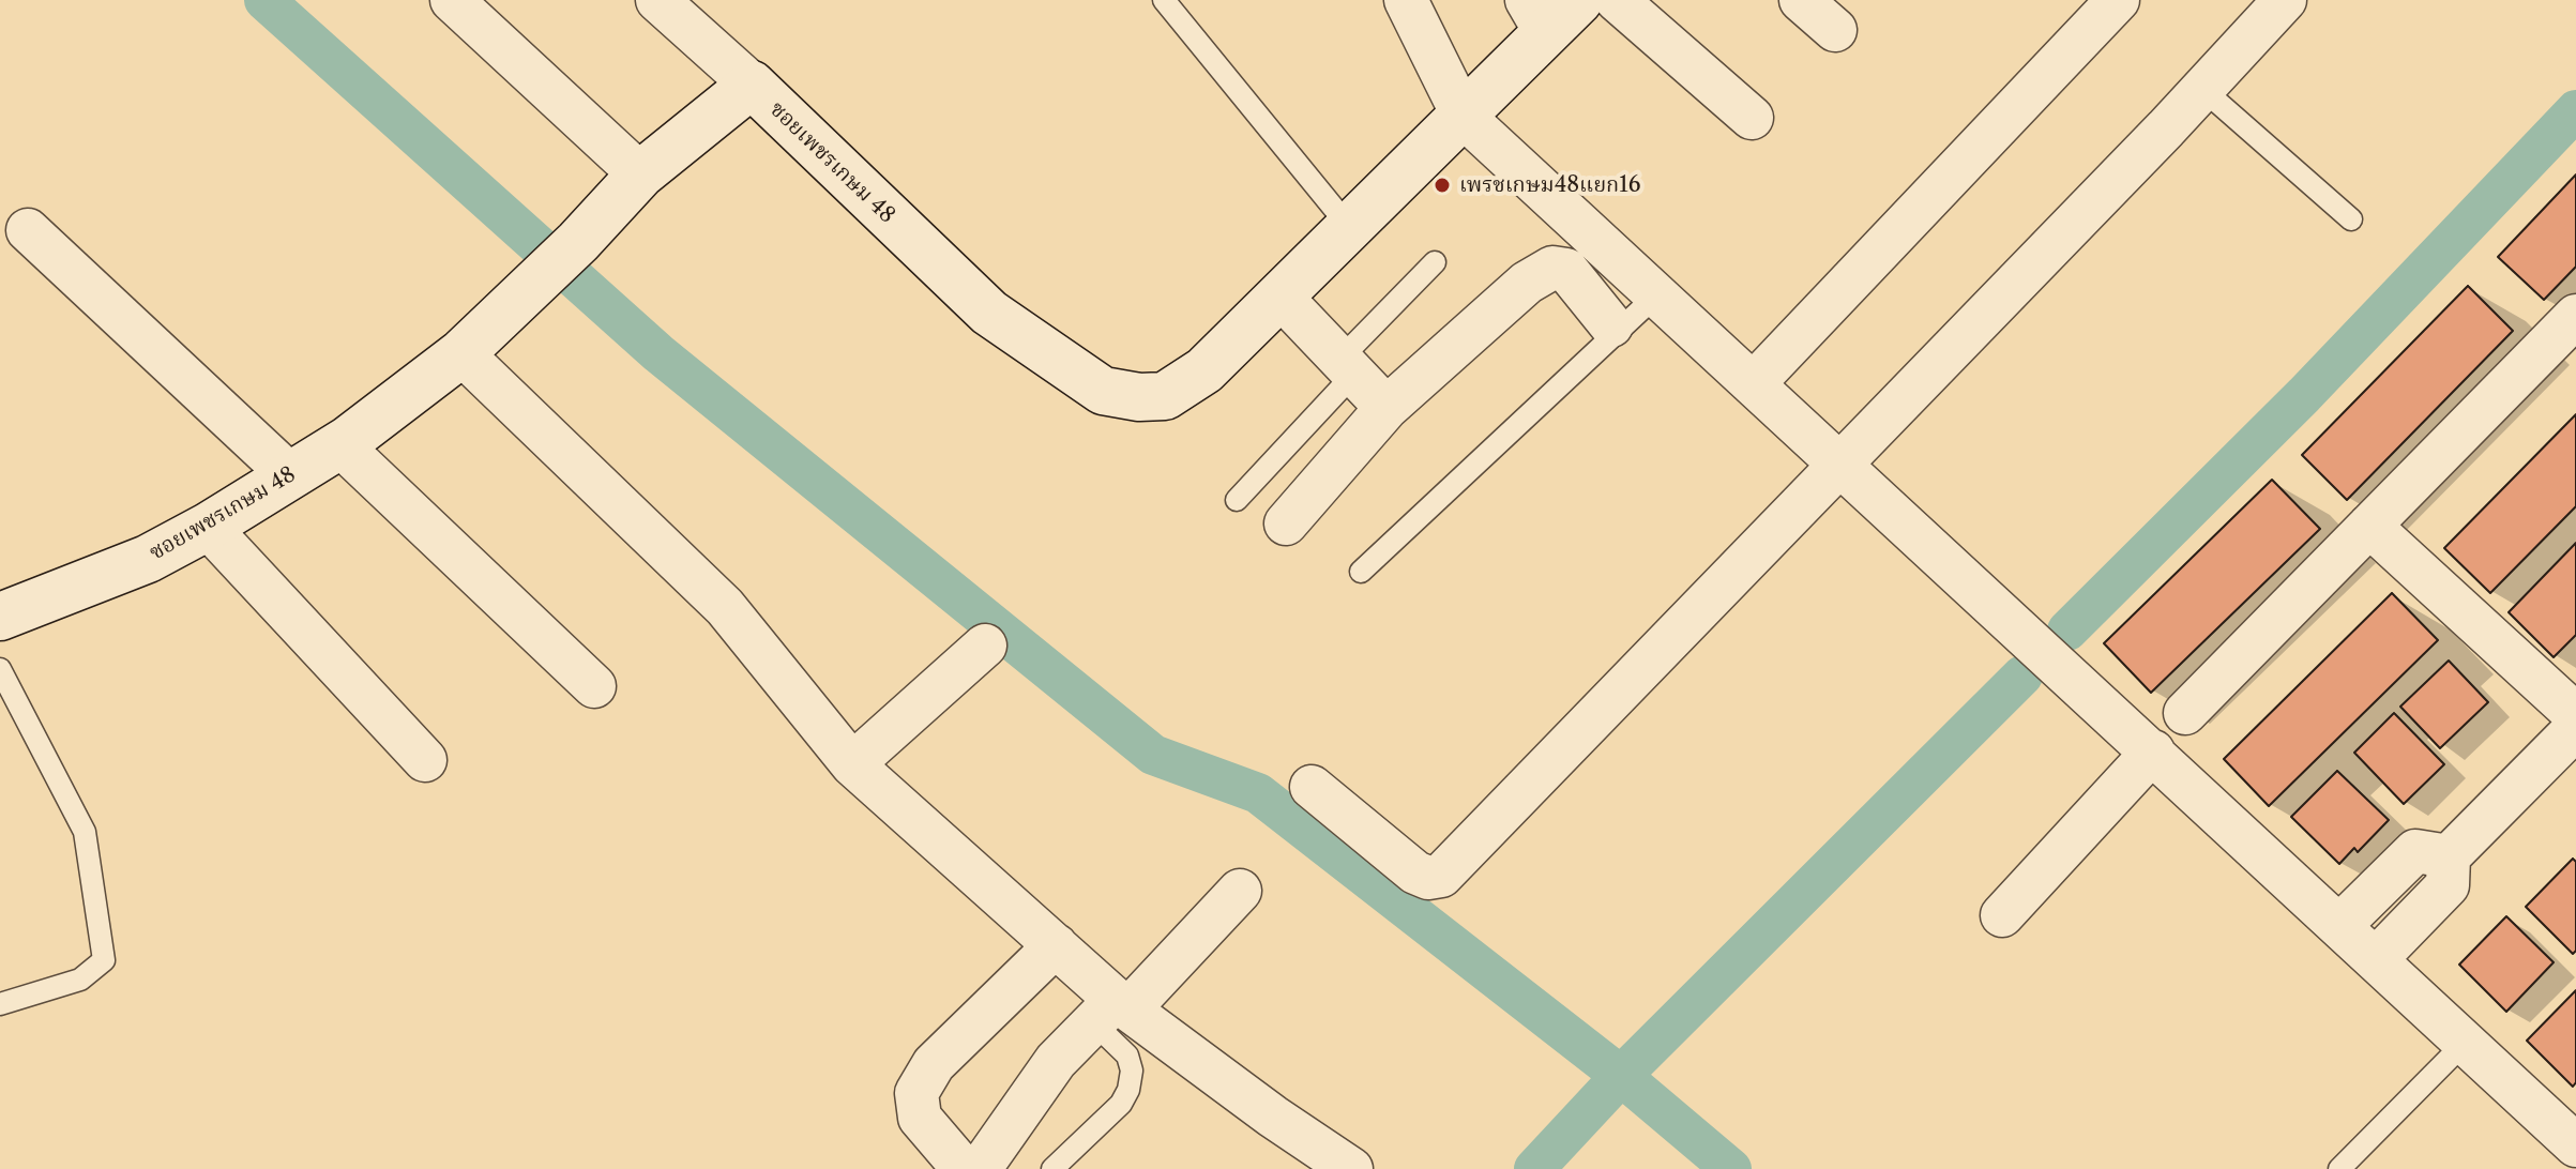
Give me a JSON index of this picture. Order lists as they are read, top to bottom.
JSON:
{
  "streets": {
    "street": ["ซอยเพชรเกษม 48"]
  },
  "places": ["เพรชเกษม48แยก16"]
}
